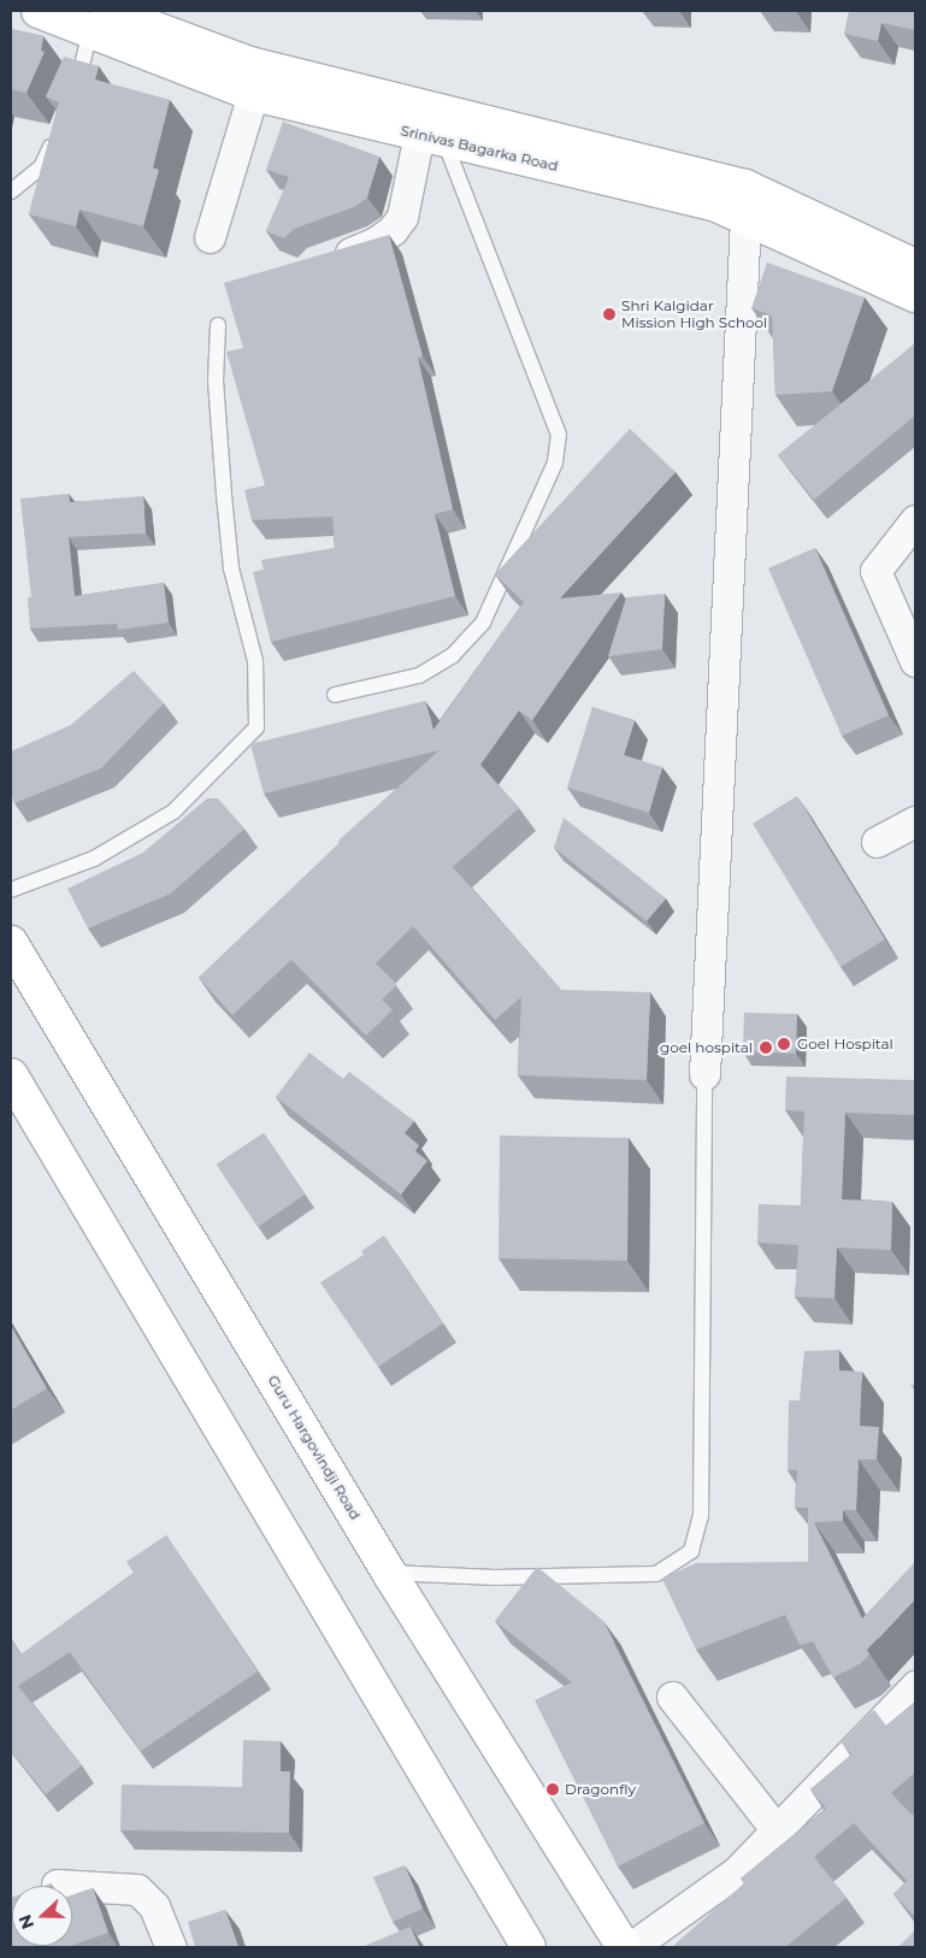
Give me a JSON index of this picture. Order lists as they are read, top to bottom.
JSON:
{
  "streets": {
    "main road": ["Srinivas Bagarka Road", "Guru Hargovindji Road"]
  },
  "places": [
    "Shri Kalgidar Mission High School",
    "Goel Hospital",
    "goel hospital",
    "Dragonfly"
  ],
  "north": "left"
}
